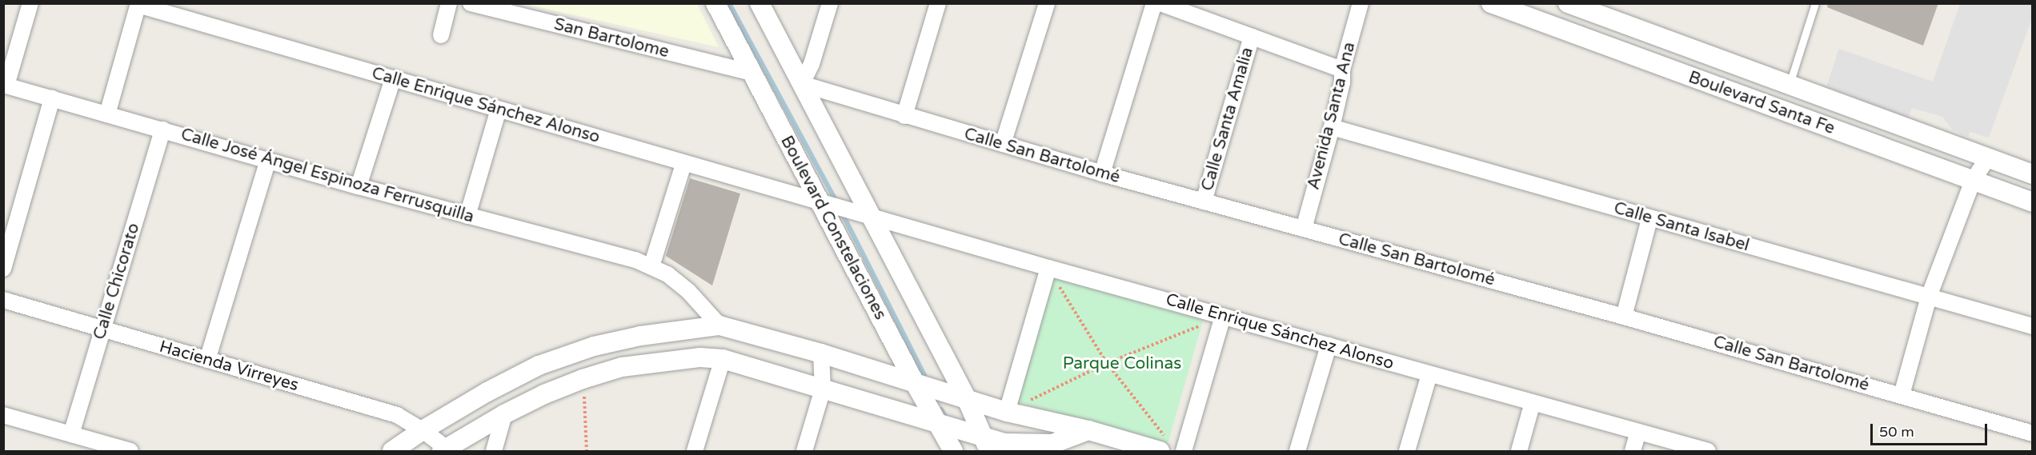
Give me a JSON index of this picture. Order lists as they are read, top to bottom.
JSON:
{
  "streets": {
    "street": [
      "San Bartolome",
      "Boulevard Santa Fe",
      "Calle Enrique Sánchez Alonso",
      "Avenida Santa Ana",
      "Calle Santa Amalia",
      "Calle San Bartolomé",
      "Calle José Ángel Espinoza Ferrusquilla",
      "Calle Santa Isabel",
      "Boulevard Constelaciones",
      "Calle Chicorato",
      "Hacienda Virreyes"
    ]
  },
  "crossings": [
    ["San Bartolome", "Boulevard Constelaciones"],
    ["Calle Enrique Sánchez Alonso", "Boulevard Constelaciones"],
    ["Avenida Santa Ana", "Calle San Bartolomé"],
    ["Avenida Santa Ana", "Calle Santa Isabel"],
    ["Calle Santa Amalia", "Calle San Bartolomé"],
    ["Calle José Ángel Espinoza Ferrusquilla", "Calle Chicorato"],
    ["Calle Chicorato", "Hacienda Virreyes"]
  ],
  "parks": ["Parque Colinas"],
  "scale_bar": "50 m"
}
